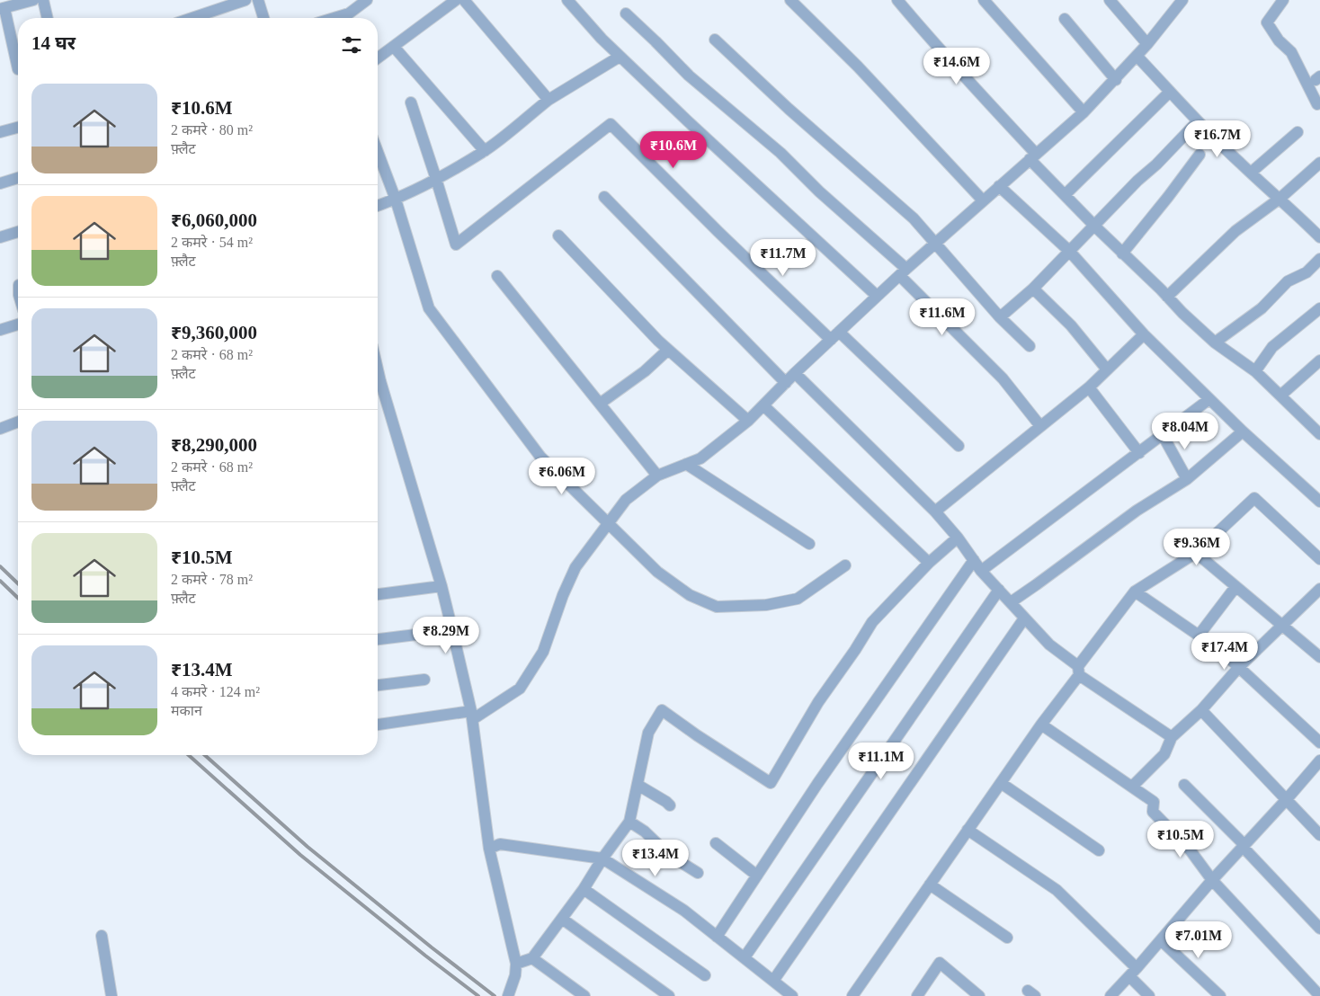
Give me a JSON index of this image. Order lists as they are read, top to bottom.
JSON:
{
  "page": {
    "heading": "14 घर",
    "price": [
      "₹14.6M",
      "₹16.7M",
      "₹10.6M",
      "₹11.7M",
      "₹11.6M",
      "₹8.04M",
      "₹6.06M",
      "₹9.36M",
      "₹8.29M",
      "₹17.4M",
      "₹11.1M",
      "₹10.5M",
      "₹13.4M",
      "₹7.01M"
    ],
    "list": [
      {
        "name": "₹10.6M",
        "note": "2 कमरे · 80 m² · फ़्लैट"
      },
      {
        "name": "₹6,060,000",
        "note": "2 कमरे · 54 m² · फ़्लैट"
      },
      {
        "name": "₹9,360,000",
        "note": "2 कमरे · 68 m² · फ़्लैट"
      },
      {
        "name": "₹8,290,000",
        "note": "2 कमरे · 68 m² · फ़्लैट"
      },
      {
        "name": "₹10.5M",
        "note": "2 कमरे · 78 m² · फ़्लैट"
      },
      {
        "name": "₹13.4M",
        "note": "4 कमरे · 124 m² · मकान"
      }
    ]
  }
}
